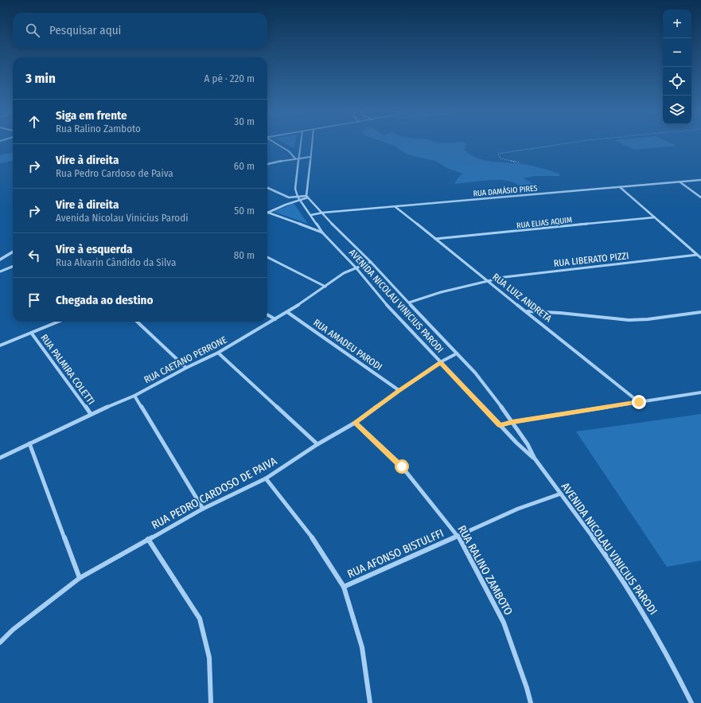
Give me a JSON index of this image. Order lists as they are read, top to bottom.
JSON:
{
  "streets": {
    "street": [
      "RUA DAMÁSIO PIRES",
      "RUA ELIAS AQUIM",
      "RUA LIBERATO PIZZI",
      "RUA LUIZ ANDRETA",
      "AVENIDA NICOLAU VINICIUS PARODI",
      "RUA AMADEU PARODI",
      "RUA CAETANO PERRONE",
      "RUA PALMIRA COLETTI",
      "RUA PEDRO CARDOSO DE PAIVA",
      "RUA AFONSO BISTULFFI",
      "RUA RALINO ZAMBOTO"
    ]
  },
  "crossings": [
    ["RUA DAMÁSIO PIRES", "RUA LUIZ ANDRETA"],
    ["RUA DAMÁSIO PIRES", "AVENIDA NICOLAU VINICIUS PARODI"],
    ["RUA ELIAS AQUIM", "RUA LUIZ ANDRETA"],
    ["RUA LIBERATO PIZZI", "RUA LUIZ ANDRETA"],
    ["RUA LIBERATO PIZZI", "AVENIDA NICOLAU VINICIUS PARODI"],
    ["AVENIDA NICOLAU VINICIUS PARODI", "RUA CAETANO PERRONE"],
    ["AVENIDA NICOLAU VINICIUS PARODI", "RUA PEDRO CARDOSO DE PAIVA"],
    ["AVENIDA NICOLAU VINICIUS PARODI", "RUA AFONSO BISTULFFI"],
    ["RUA AMADEU PARODI", "RUA CAETANO PERRONE"],
    ["RUA AMADEU PARODI", "RUA PEDRO CARDOSO DE PAIVA"],
    ["RUA CAETANO PERRONE", "RUA PALMIRA COLETTI"],
    ["RUA PEDRO CARDOSO DE PAIVA", "RUA RALINO ZAMBOTO"],
    ["RUA AFONSO BISTULFFI", "RUA RALINO ZAMBOTO"]
  ],
  "page": {
    "map_buttons": ["+", "−"],
    "search": "Pesquisar aqui",
    "heading": ["3 min", "A pé · 220 m"],
    "list": [
      ["Siga em frente", "Rua Ralino Zamboto", "30 m"],
      ["Vire à direita", "Rua Pedro Cardoso de Paiva", "60 m"],
      ["Vire à direita", "Avenida Nicolau Vinicius Parodi", "50 m"],
      ["Vire à esquerda", "Rua Alvarin Cândido da Silva", "80 m"],
      "Chegada ao destino"
    ]
  }
}
